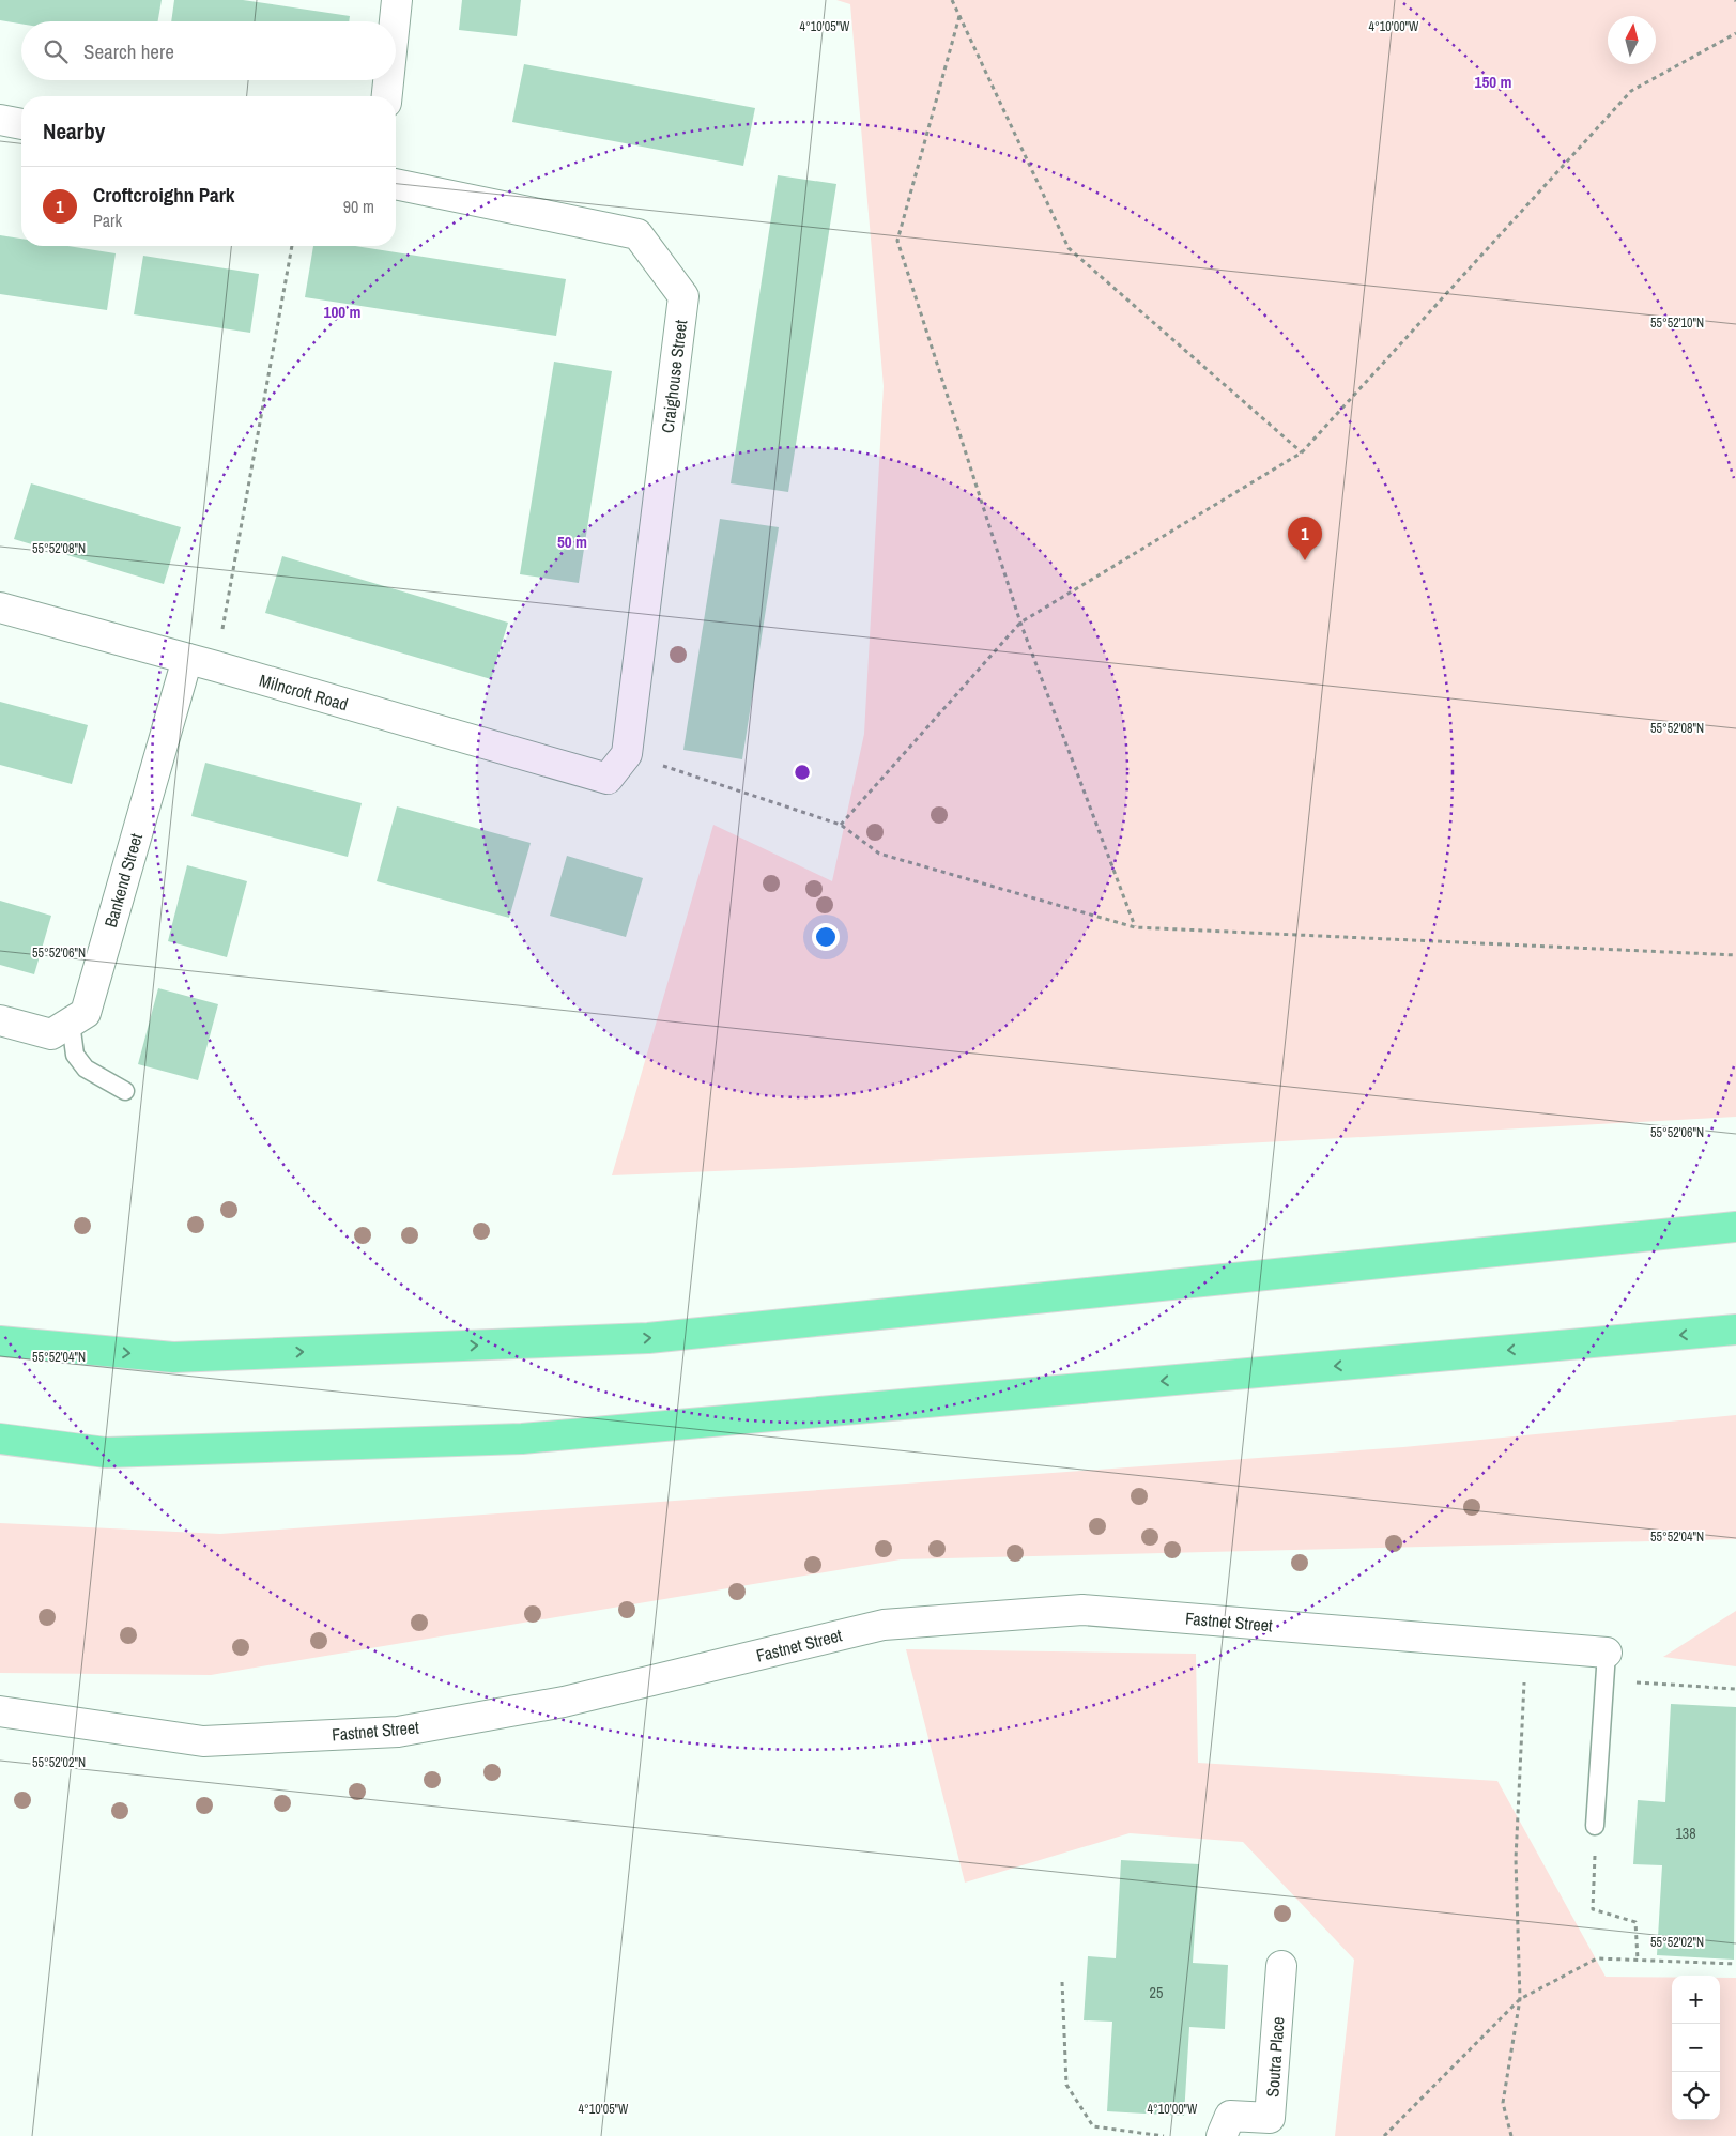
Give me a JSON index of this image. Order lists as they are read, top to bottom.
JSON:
{
  "streets": {
    "street": [
      "Craighouse Street",
      "Milncroft Road",
      "Bankend Street",
      "Fastnet Street",
      "Soutra Place"
    ]
  },
  "crossings": [
    ["Craighouse Street", "Milncroft Road"],
    ["Milncroft Road", "Bankend Street"]
  ],
  "house_numbers": ["138", "25"],
  "north": "top",
  "page": {
    "search": "Search here",
    "heading": "Nearby",
    "list": [
      {
        "mark": "1",
        "name": "Croftcroighn Park",
        "note": "Park",
        "value": "90 m"
      }
    ],
    "pins": "1",
    "map_buttons": ["+", "−"]
  },
  "coordinates": [
    "4°10'05\"W",
    "4°10'00\"W",
    "55°52'10\"N",
    "55°52'08\"N",
    "55°52'06\"N",
    "55°52'04\"N",
    "55°52'02\"N"
  ],
  "rings": ["150 m", "100 m", "50 m"]
}
